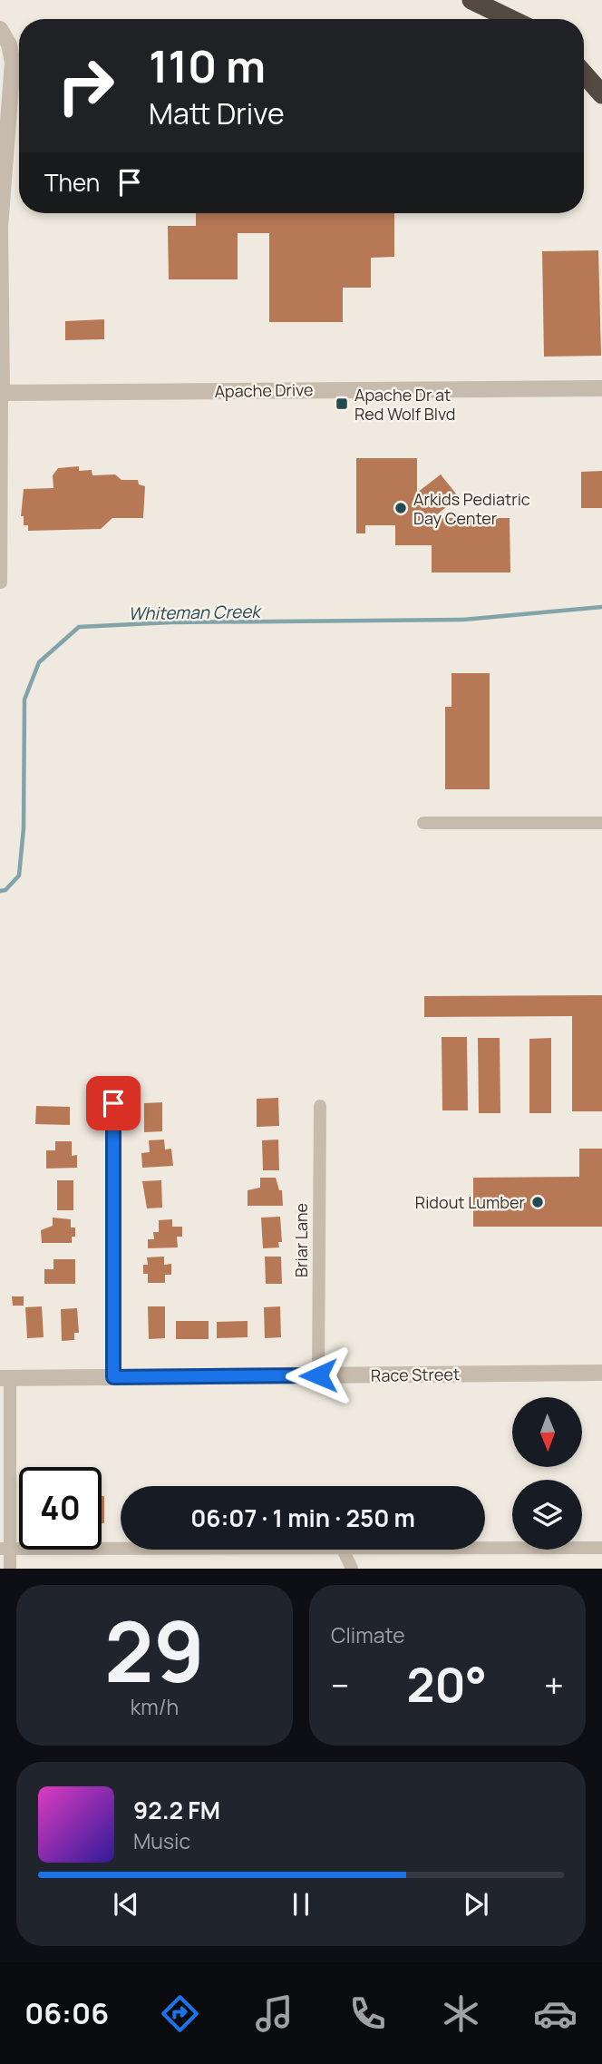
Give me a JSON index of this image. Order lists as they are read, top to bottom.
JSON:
{
  "streets": {
    "street": ["Apache Drive", "Briar Lane", "Race Street"]
  },
  "crossings": [
    ["Briar Lane", "Race Street"]
  ],
  "water": ["Whiteman Creek"],
  "places": {
    "transit": ["Apache Dr at Red Wolf Blvd"],
    "other": ["Arkids Pediatric Day Center", "Ridout Lumber"]
  },
  "north": "bottom",
  "page": {
    "turn": ["110 m", "Matt Drive"],
    "then": "Then",
    "limit": "40",
    "trip": "06:07 · 1 min · 250 m",
    "tile": [
      ["29", "km/h"],
      "Climate"
    ],
    "heat": ["−", "20°", "+"],
    "song": ["92.2 FM", "Music"],
    "tabs": "06:06"
  }
}
